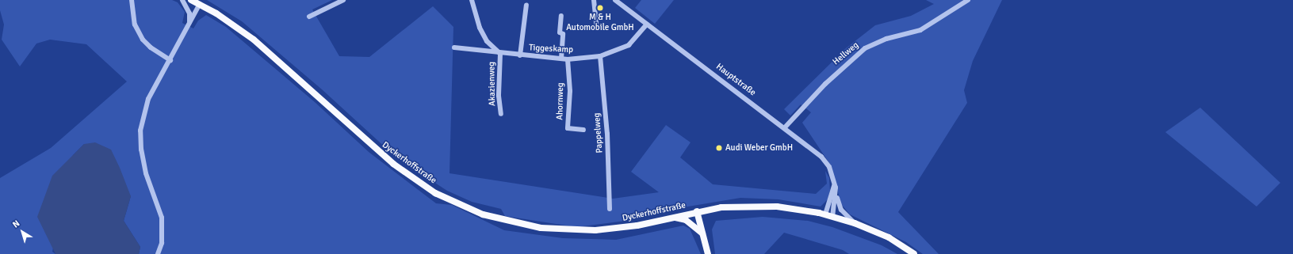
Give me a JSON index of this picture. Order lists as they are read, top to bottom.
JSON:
{
  "streets": {
    "main road": ["Dyckerhoffstraße"],
    "street": [
      "Tiggeskamp",
      "Hellweg",
      "Hauptstraße",
      "Akazienweg",
      "Ahornweg",
      "Pappelweg"
    ]
  },
  "crossings": [
    ["Tiggeskamp", "Hauptstraße"],
    ["Tiggeskamp", "Akazienweg"],
    ["Tiggeskamp", "Ahornweg"],
    ["Tiggeskamp", "Pappelweg"],
    ["Hellweg", "Hauptstraße"],
    ["Hauptstraße", "Dyckerhoffstraße"]
  ],
  "places": ["M & H Automobile GmbH", "Audi Weber GmbH"],
  "north": "top left"
}
